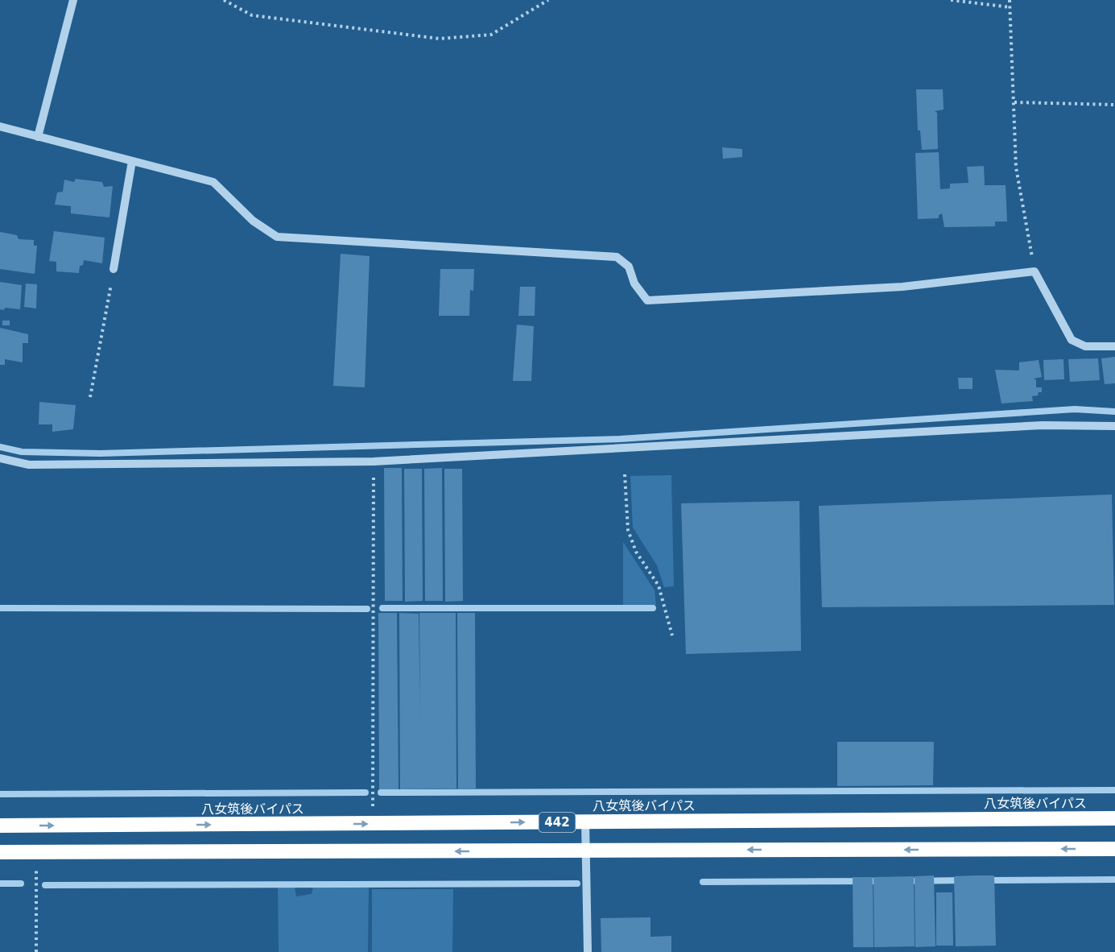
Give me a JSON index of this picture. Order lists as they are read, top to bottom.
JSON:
{
  "streets": {
    "highway": ["八女筑後バイパス", "442"]
  }
}
